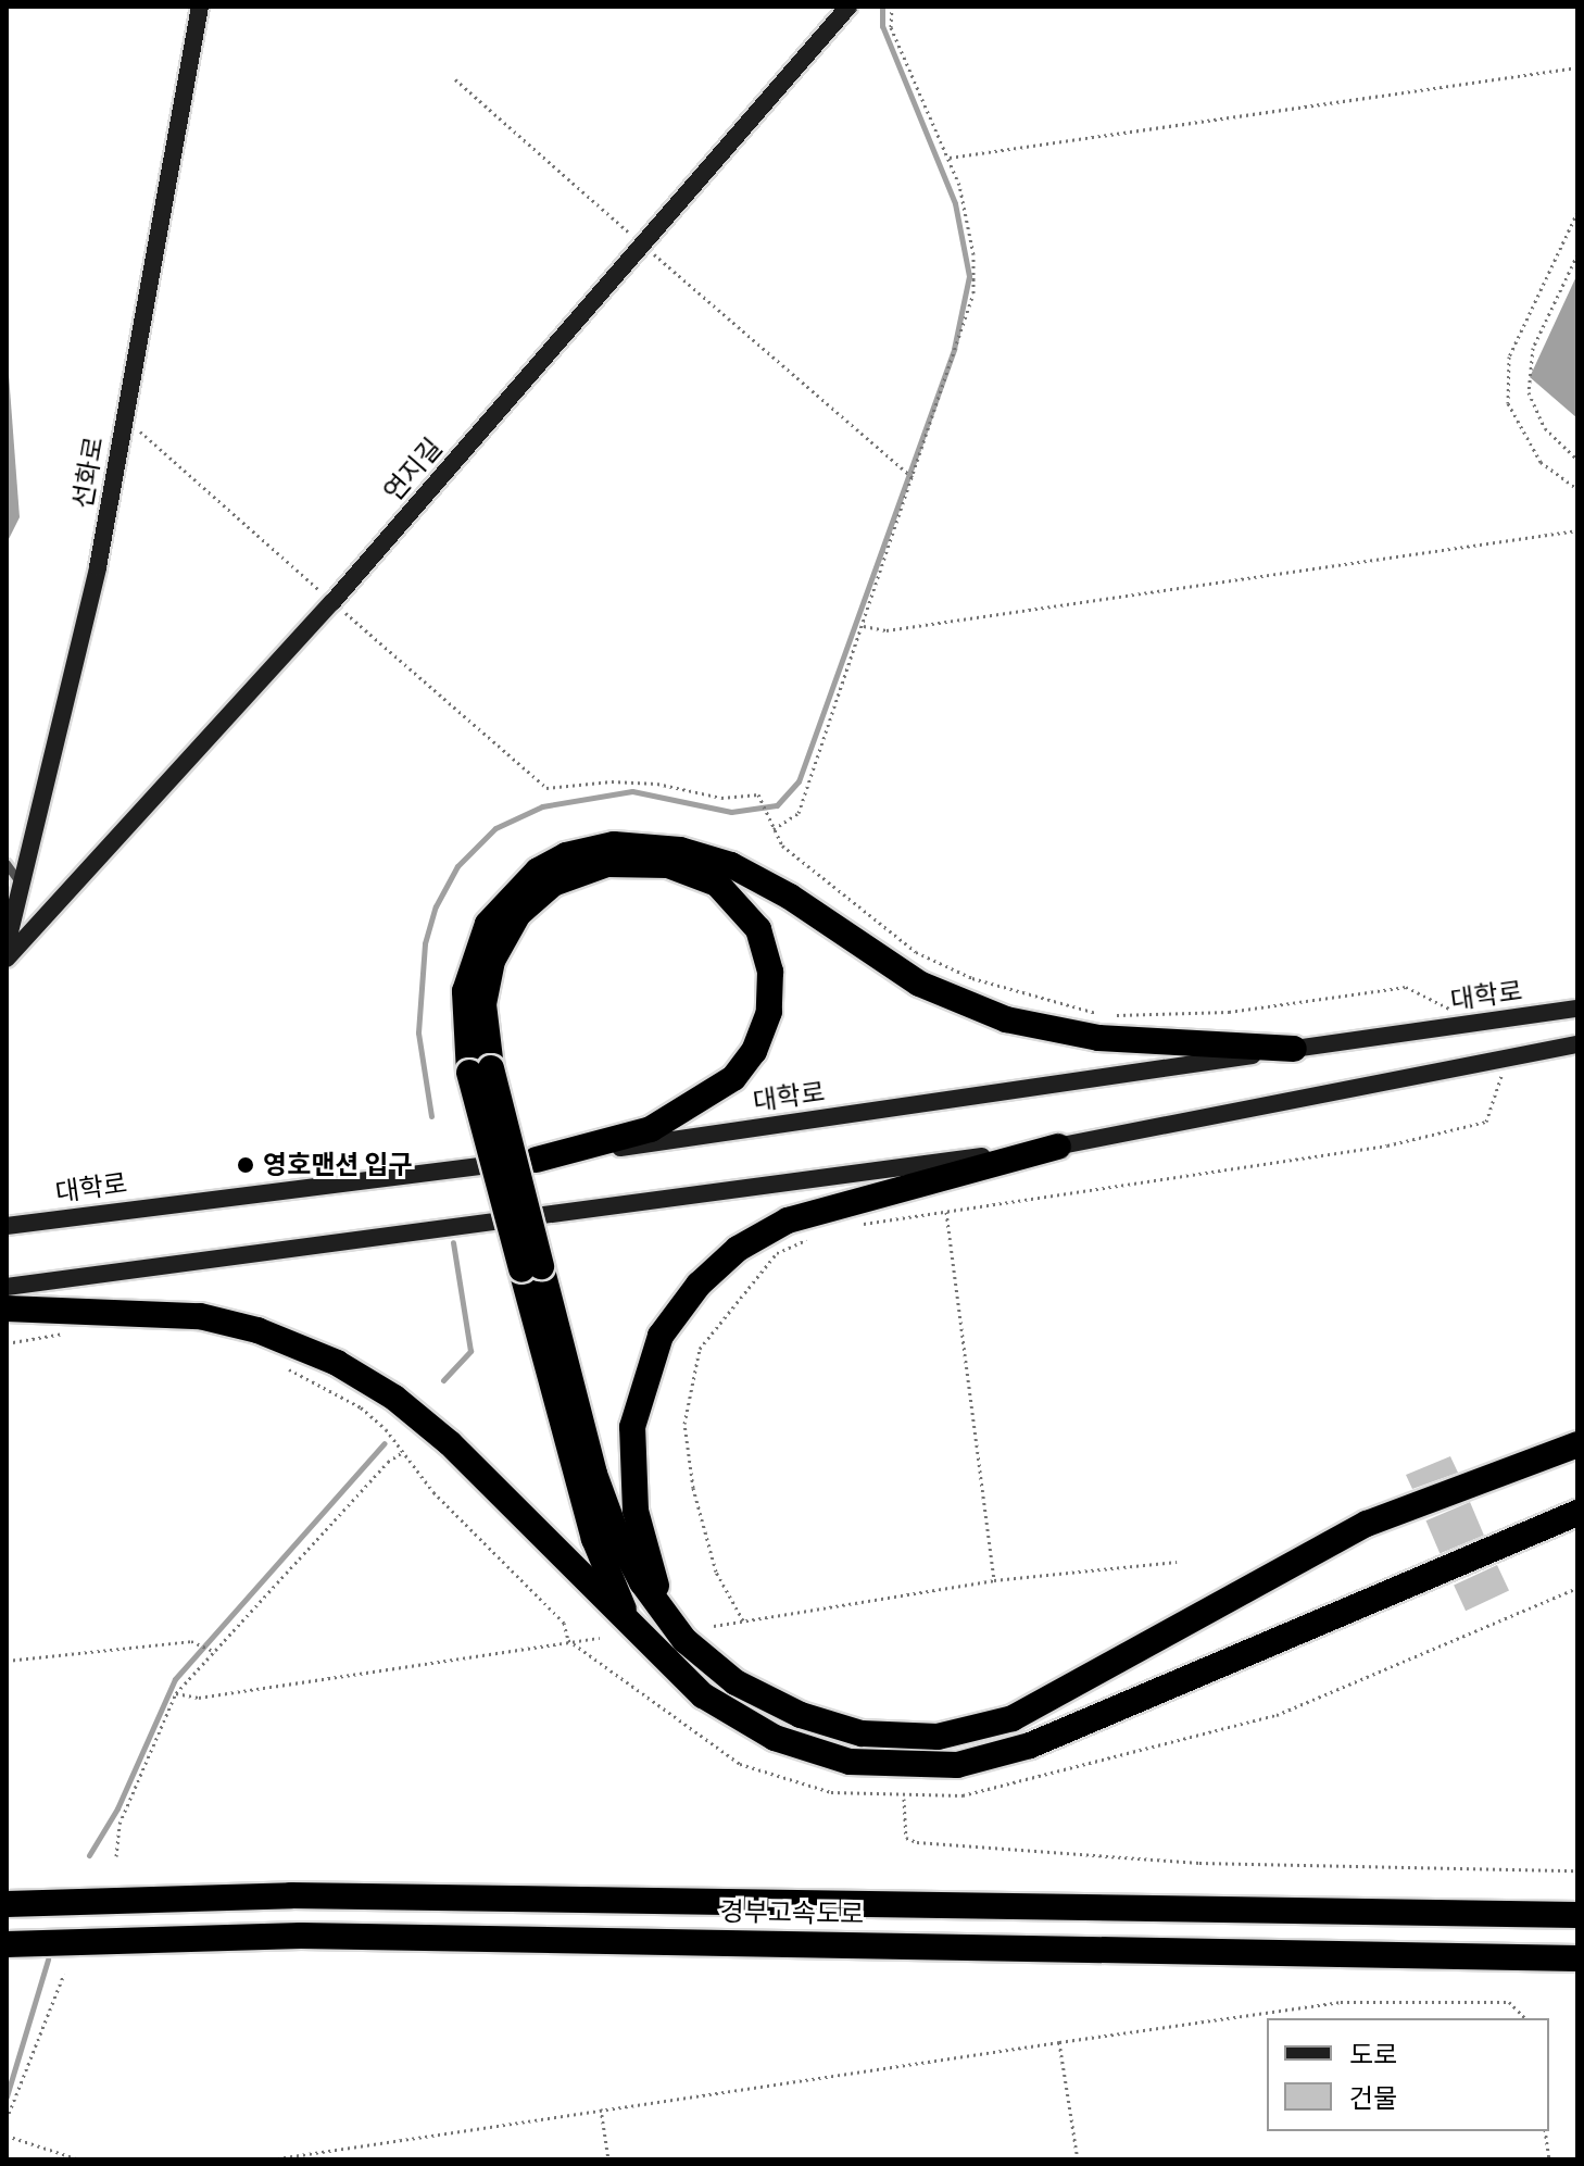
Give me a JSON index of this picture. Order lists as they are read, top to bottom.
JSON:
{
  "streets": {
    "highway": ["경부고속도로"],
    "main road": ["연지길", "선화로", "대학로"]
  },
  "places": ["영호맨션 입구"],
  "legend": ["도로", "건물"]
}
